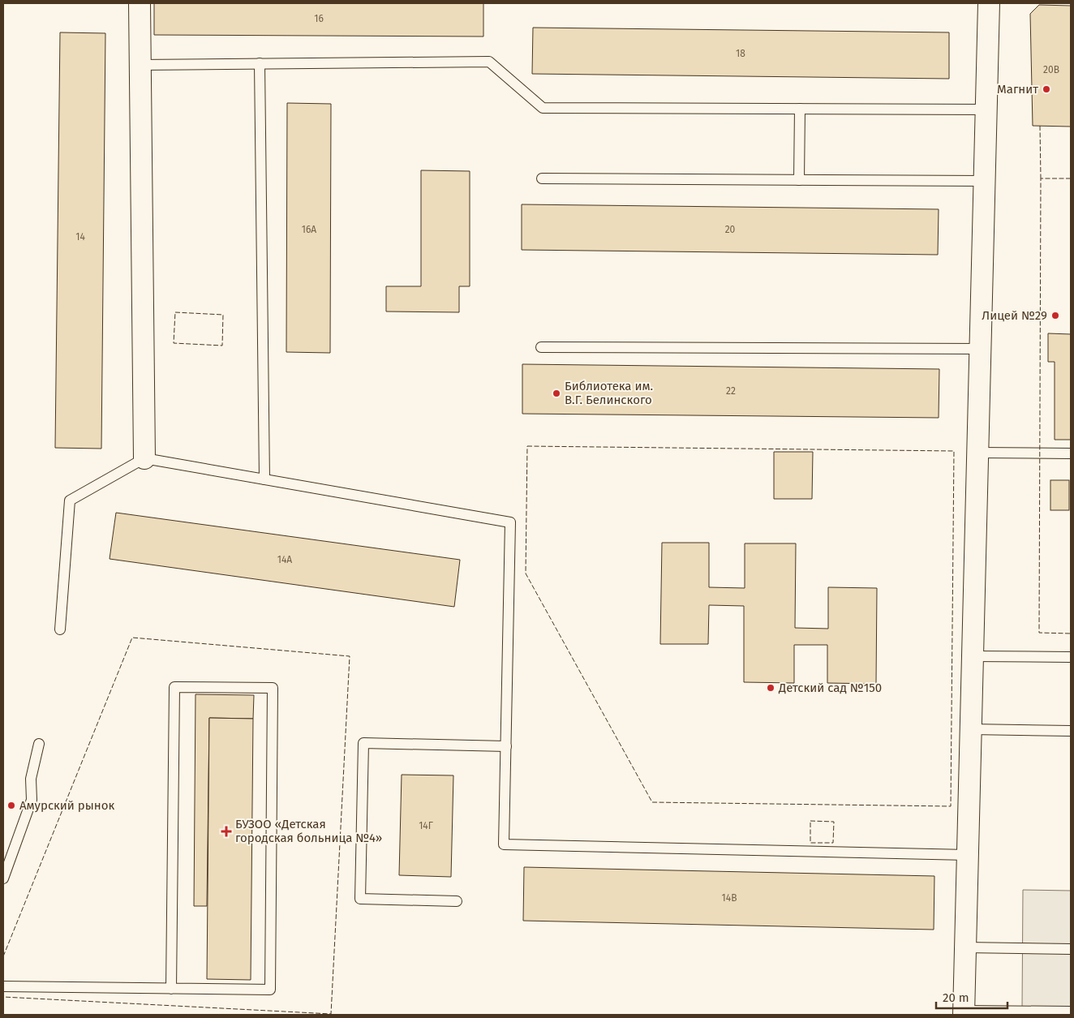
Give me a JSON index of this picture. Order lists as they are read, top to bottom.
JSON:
{
  "places": {
    "other": [
      "Магнит",
      "Лицей №29",
      "Библиотека им. В.Г. Белинского",
      "Детский сад №150",
      "Амурский рынок"
    ],
    "health": ["БУЗОО «Детская городская больница №4»"]
  },
  "house_numbers": [
    "16",
    "18",
    "20В",
    "16А",
    "20",
    "14",
    "22",
    "14А",
    "14Г",
    "14В"
  ],
  "scale_bar": "20 m"
}
